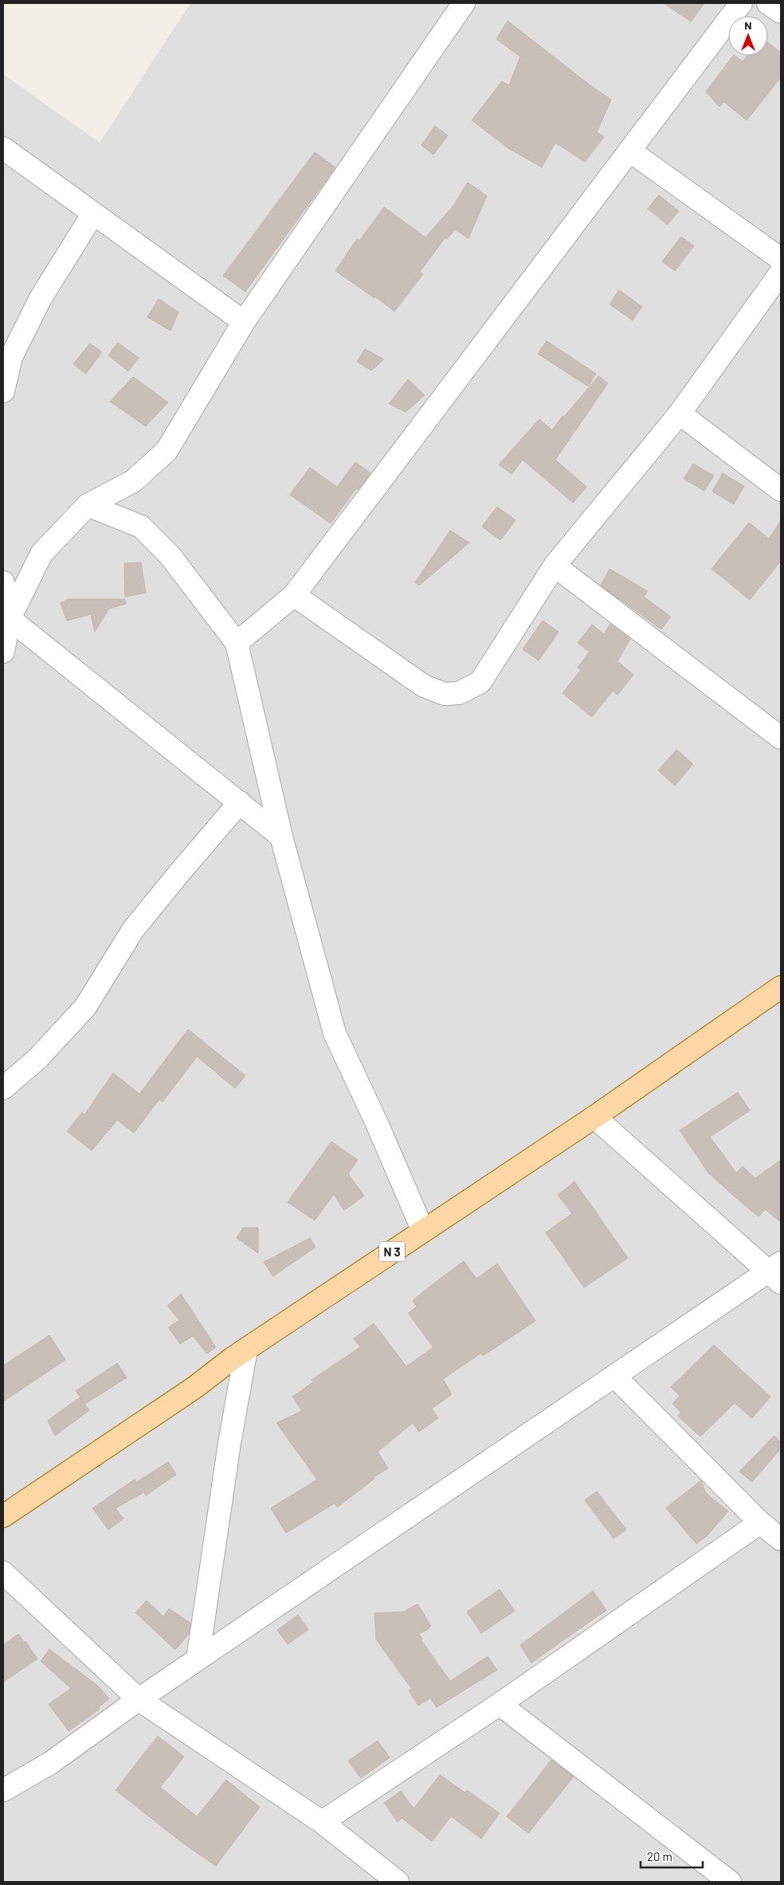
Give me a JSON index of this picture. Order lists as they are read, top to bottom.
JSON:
{
  "streets": {
    "main road": ["N 3"]
  },
  "scale_bar": "20 m",
  "north": "top"
}
